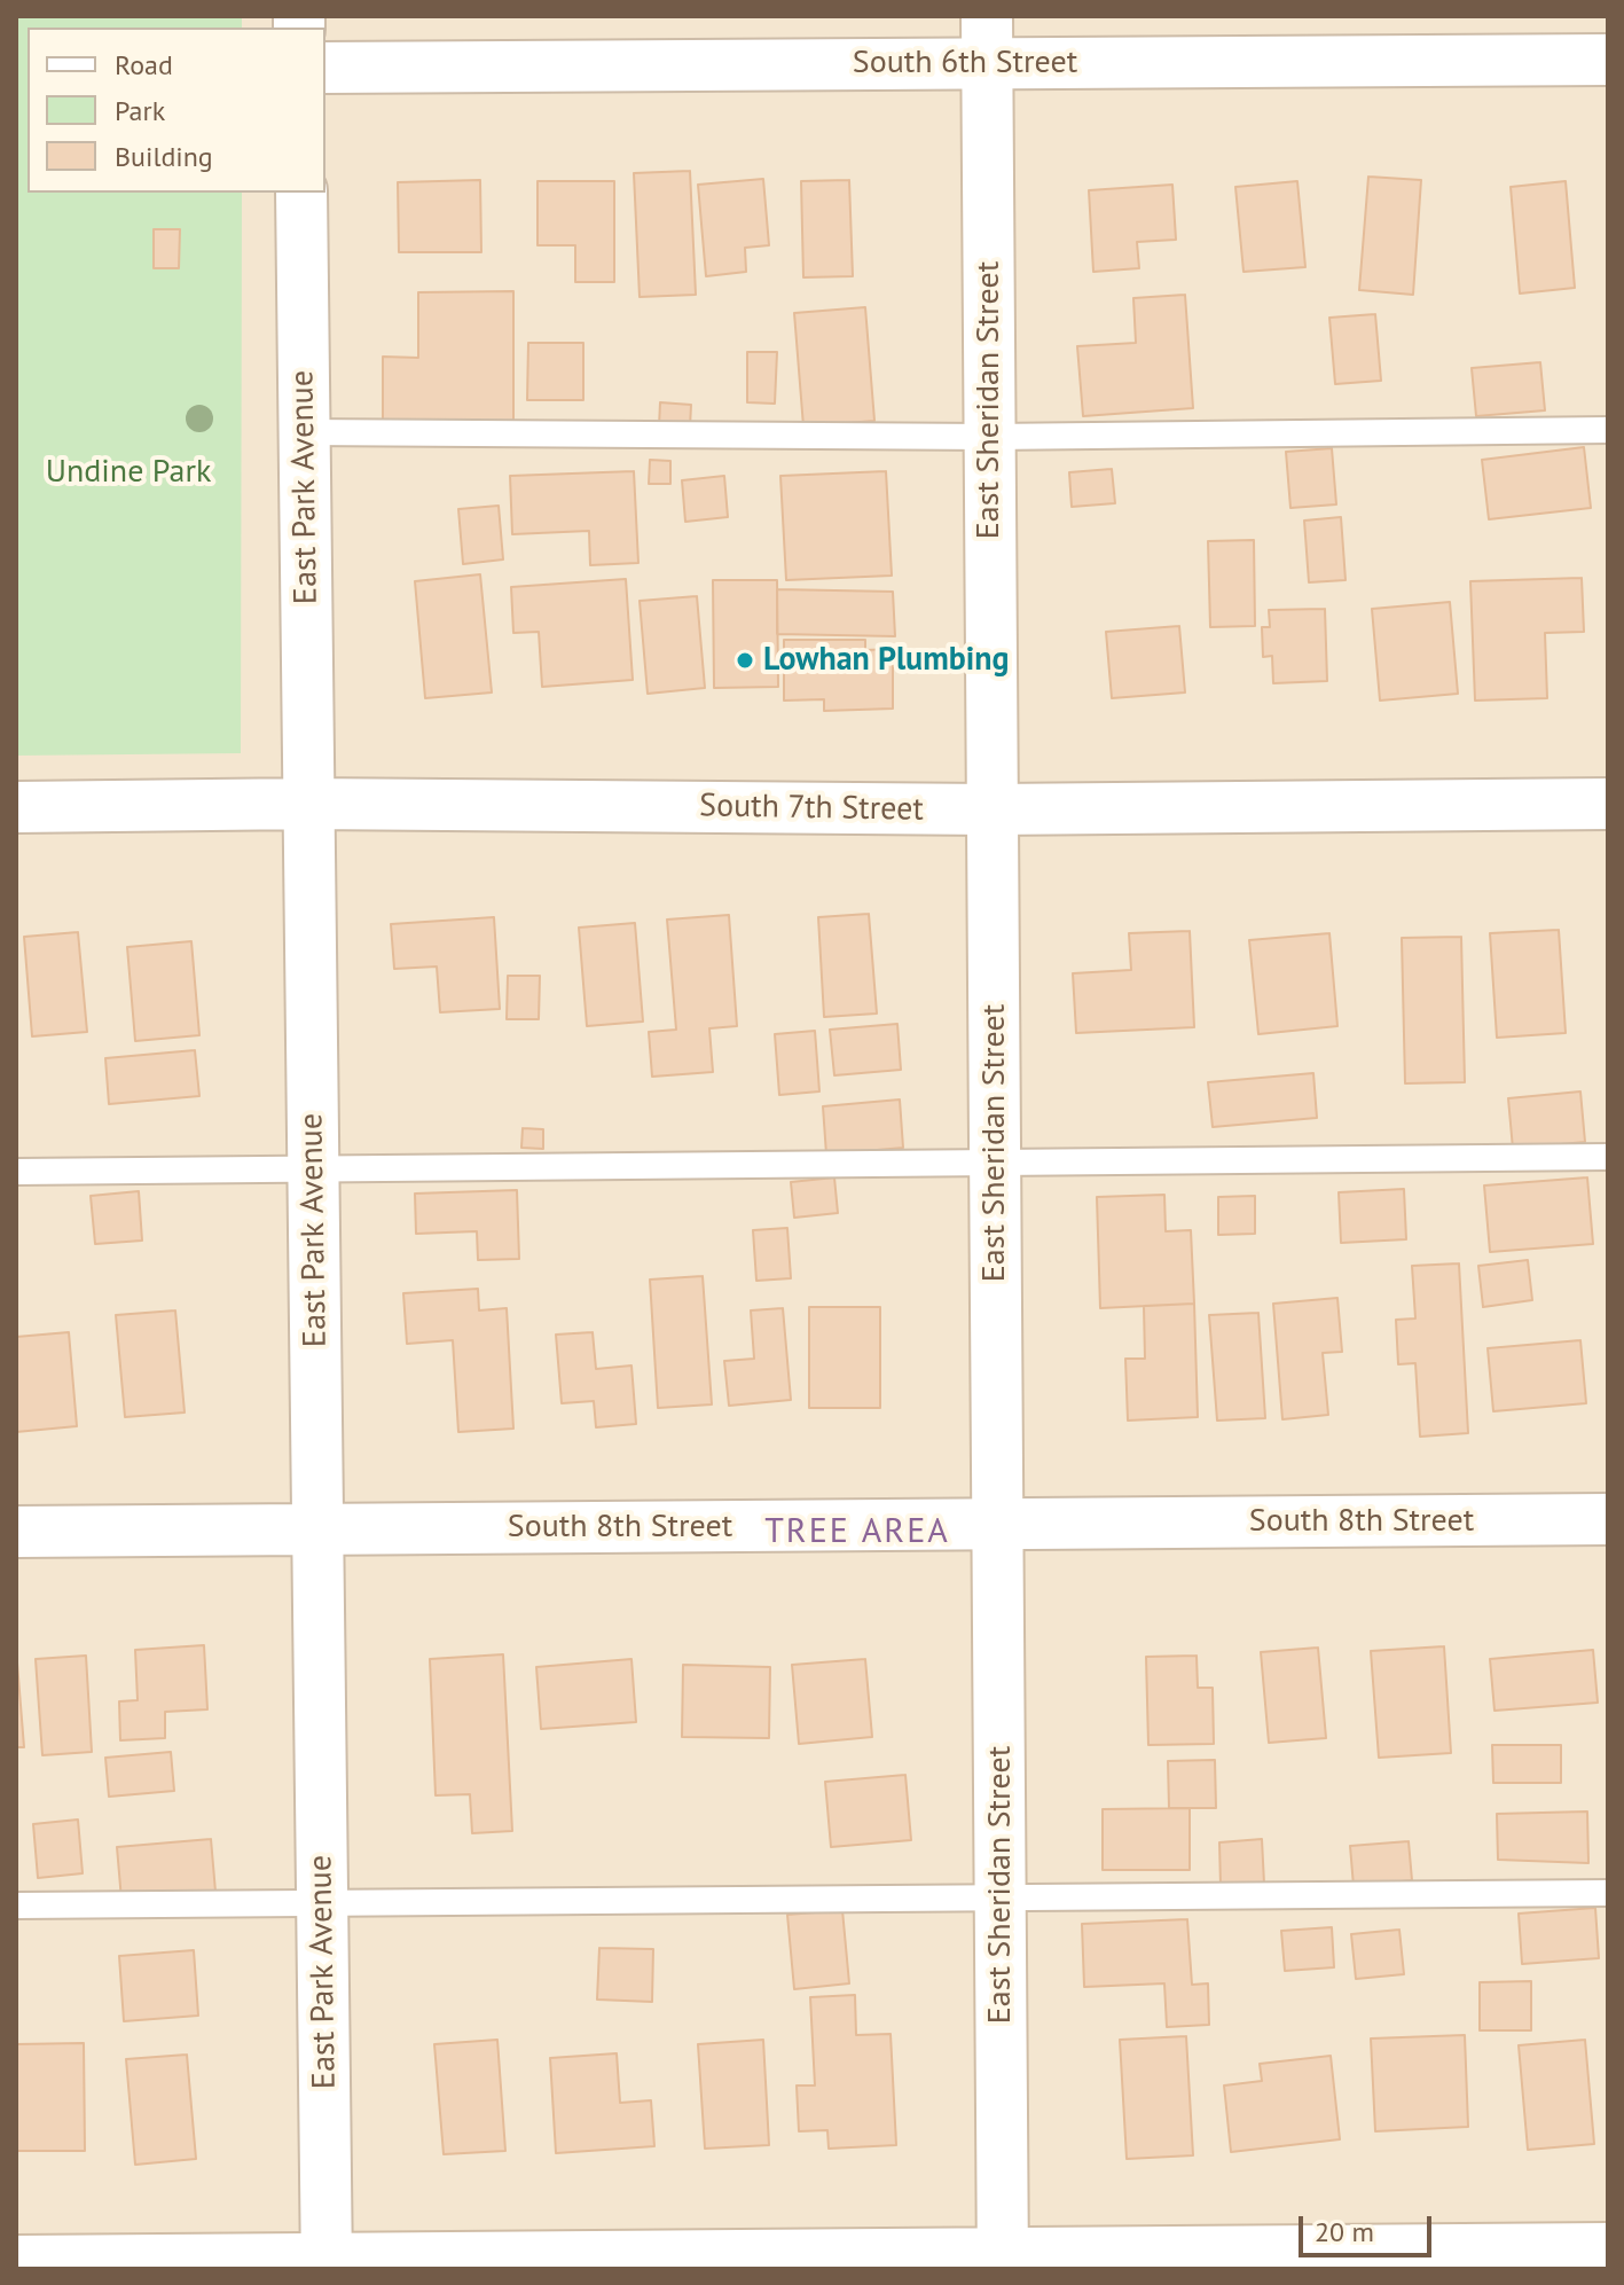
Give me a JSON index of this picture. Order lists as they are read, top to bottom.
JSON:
{
  "streets": {
    "street": [
      "South 6th Street",
      "East Sheridan Street",
      "East Park Avenue",
      "South 7th Street",
      "South 8th Street"
    ]
  },
  "crossings": [
    ["South 6th Street", "East Sheridan Street"],
    ["East Sheridan Street", "South 7th Street"],
    ["East Sheridan Street", "South 8th Street"],
    ["East Park Avenue", "South 7th Street"],
    ["East Park Avenue", "South 8th Street"]
  ],
  "districts": ["TREE AREA"],
  "parks": ["Undine Park"],
  "places": ["Lowhan Plumbing"],
  "legend": ["Road", "Park", "Building"],
  "scale_bar": "20 m"
}
